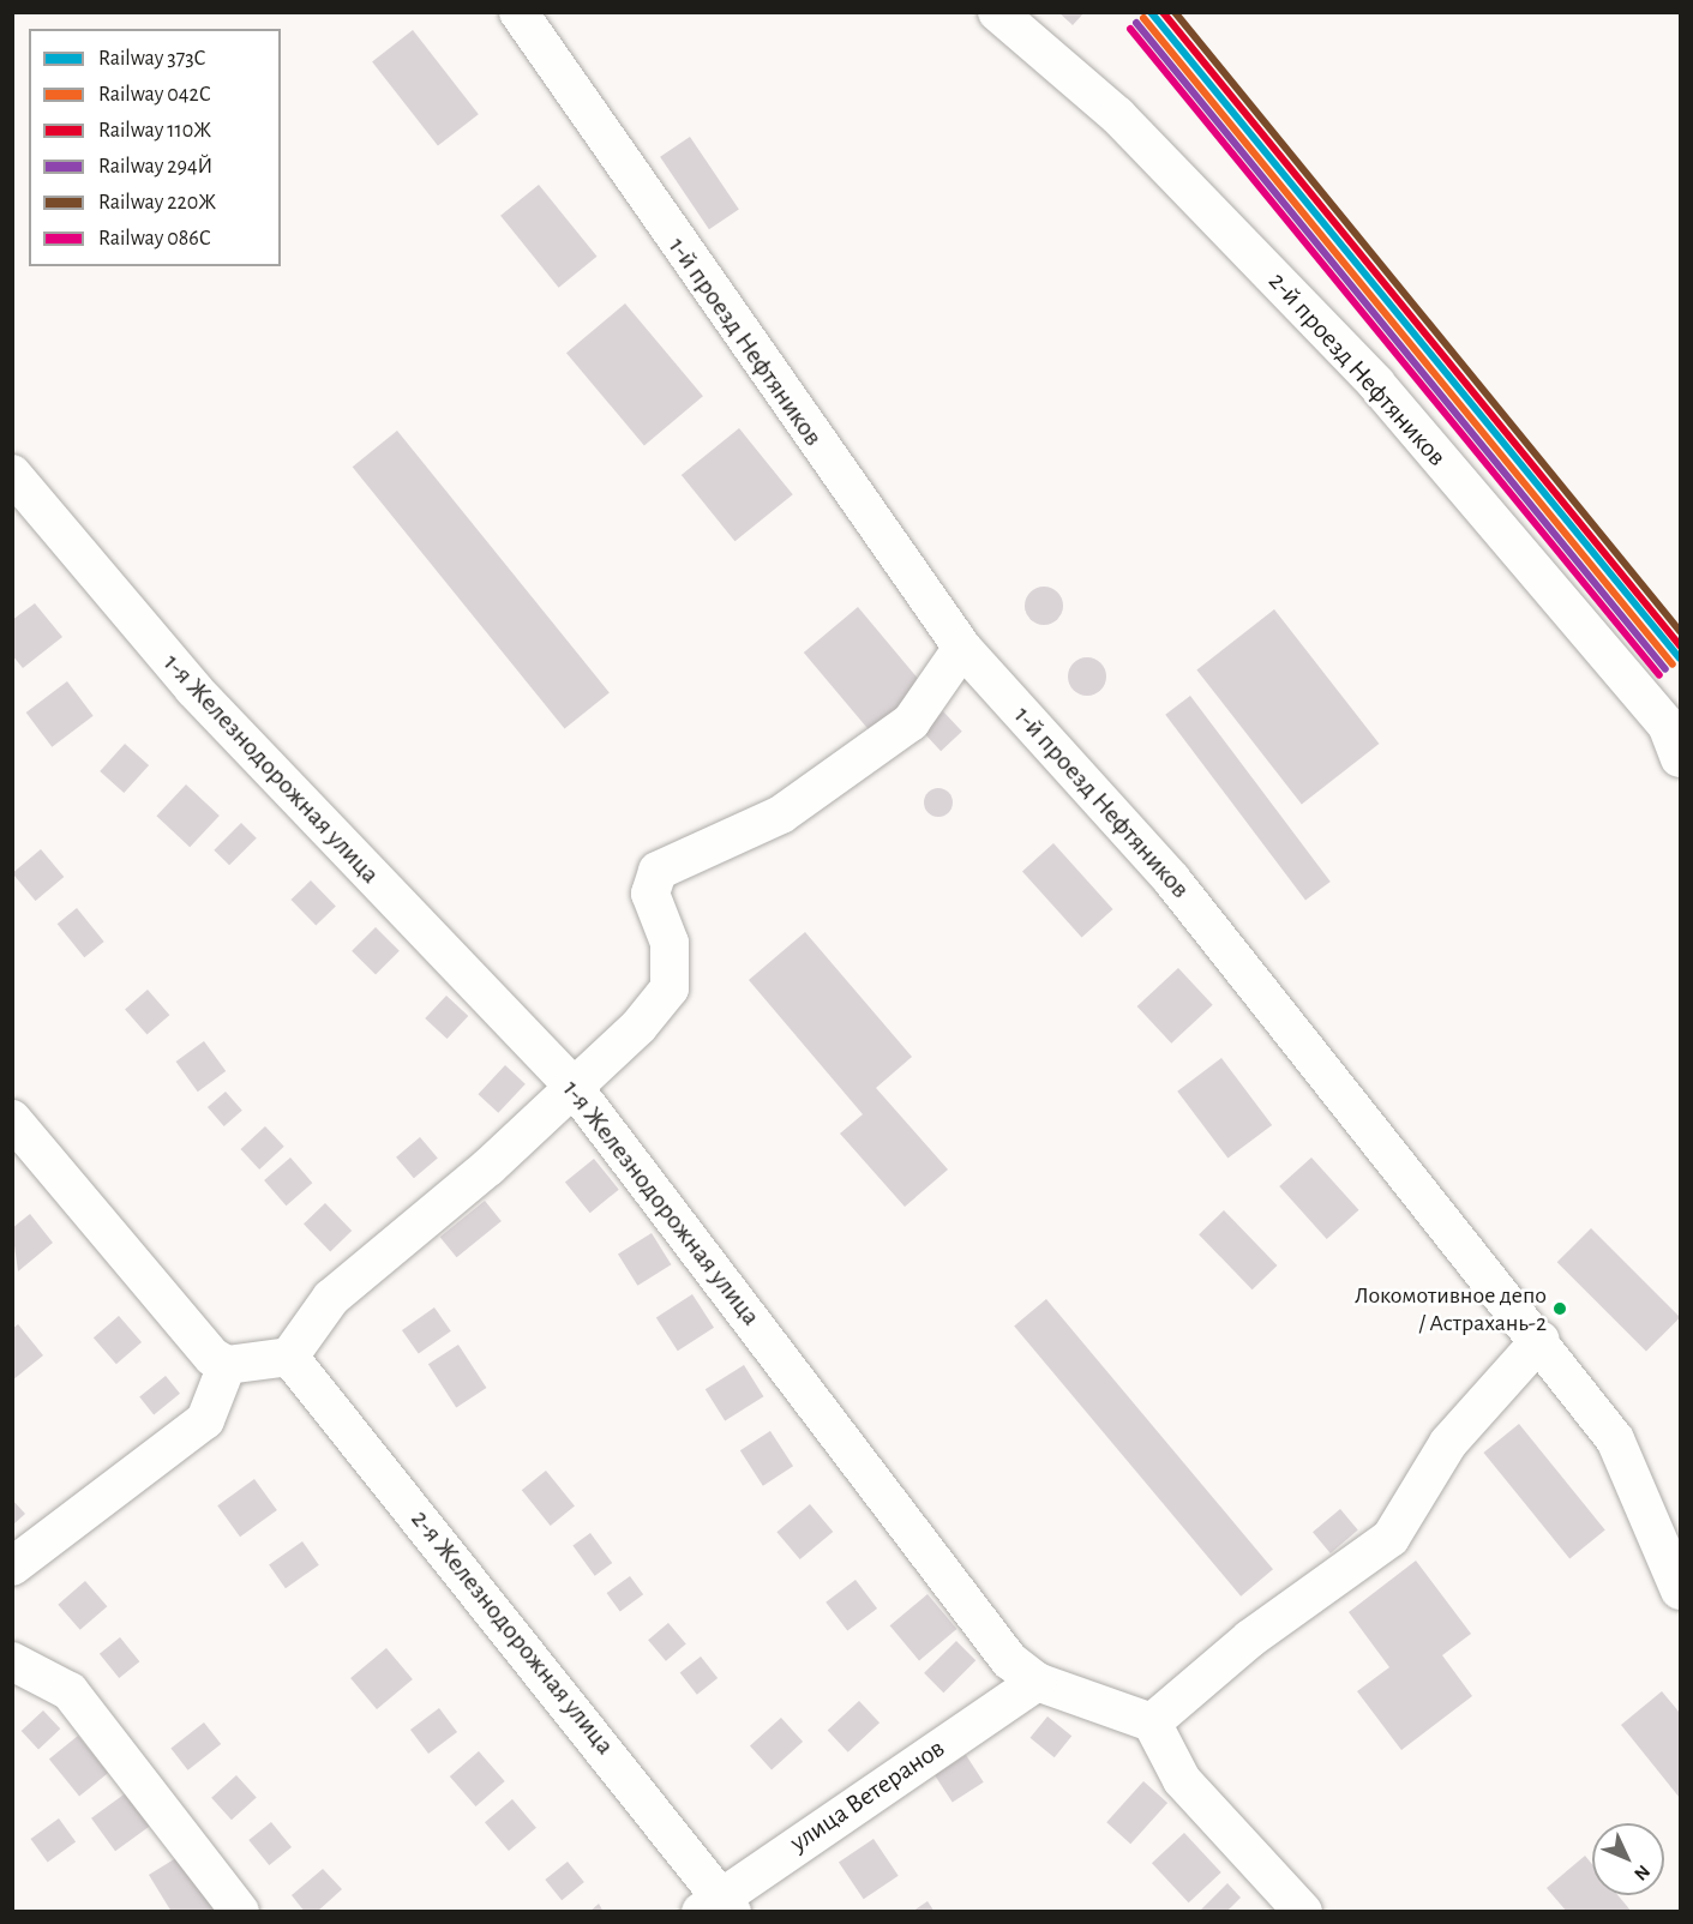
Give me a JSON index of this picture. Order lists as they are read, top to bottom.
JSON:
{
  "streets": {
    "street": [
      "1-й проезд Нефтяников",
      "2-й проезд Нефтяников",
      "1-я Железнодорожная улица",
      "2-я Железнодорожная улица",
      "улица Ветеранов"
    ]
  },
  "crossings": [
    ["1-я Железнодорожная улица", "улица Ветеранов"],
    ["2-я Железнодорожная улица", "улица Ветеранов"]
  ],
  "places": ["Локомотивное депо / Астрахань-2"],
  "lines": [
    "rail line 373C",
    "rail line 110Ж",
    "rail line 220Ж",
    "rail line 042С",
    "rail line 294Й",
    "rail line 086С"
  ],
  "legend": [
    "Railway 373C",
    "Railway 042С",
    "Railway 110Ж",
    "Railway 294Й",
    "Railway 220Ж",
    "Railway 086С"
  ],
  "north": "bottom right"
}
